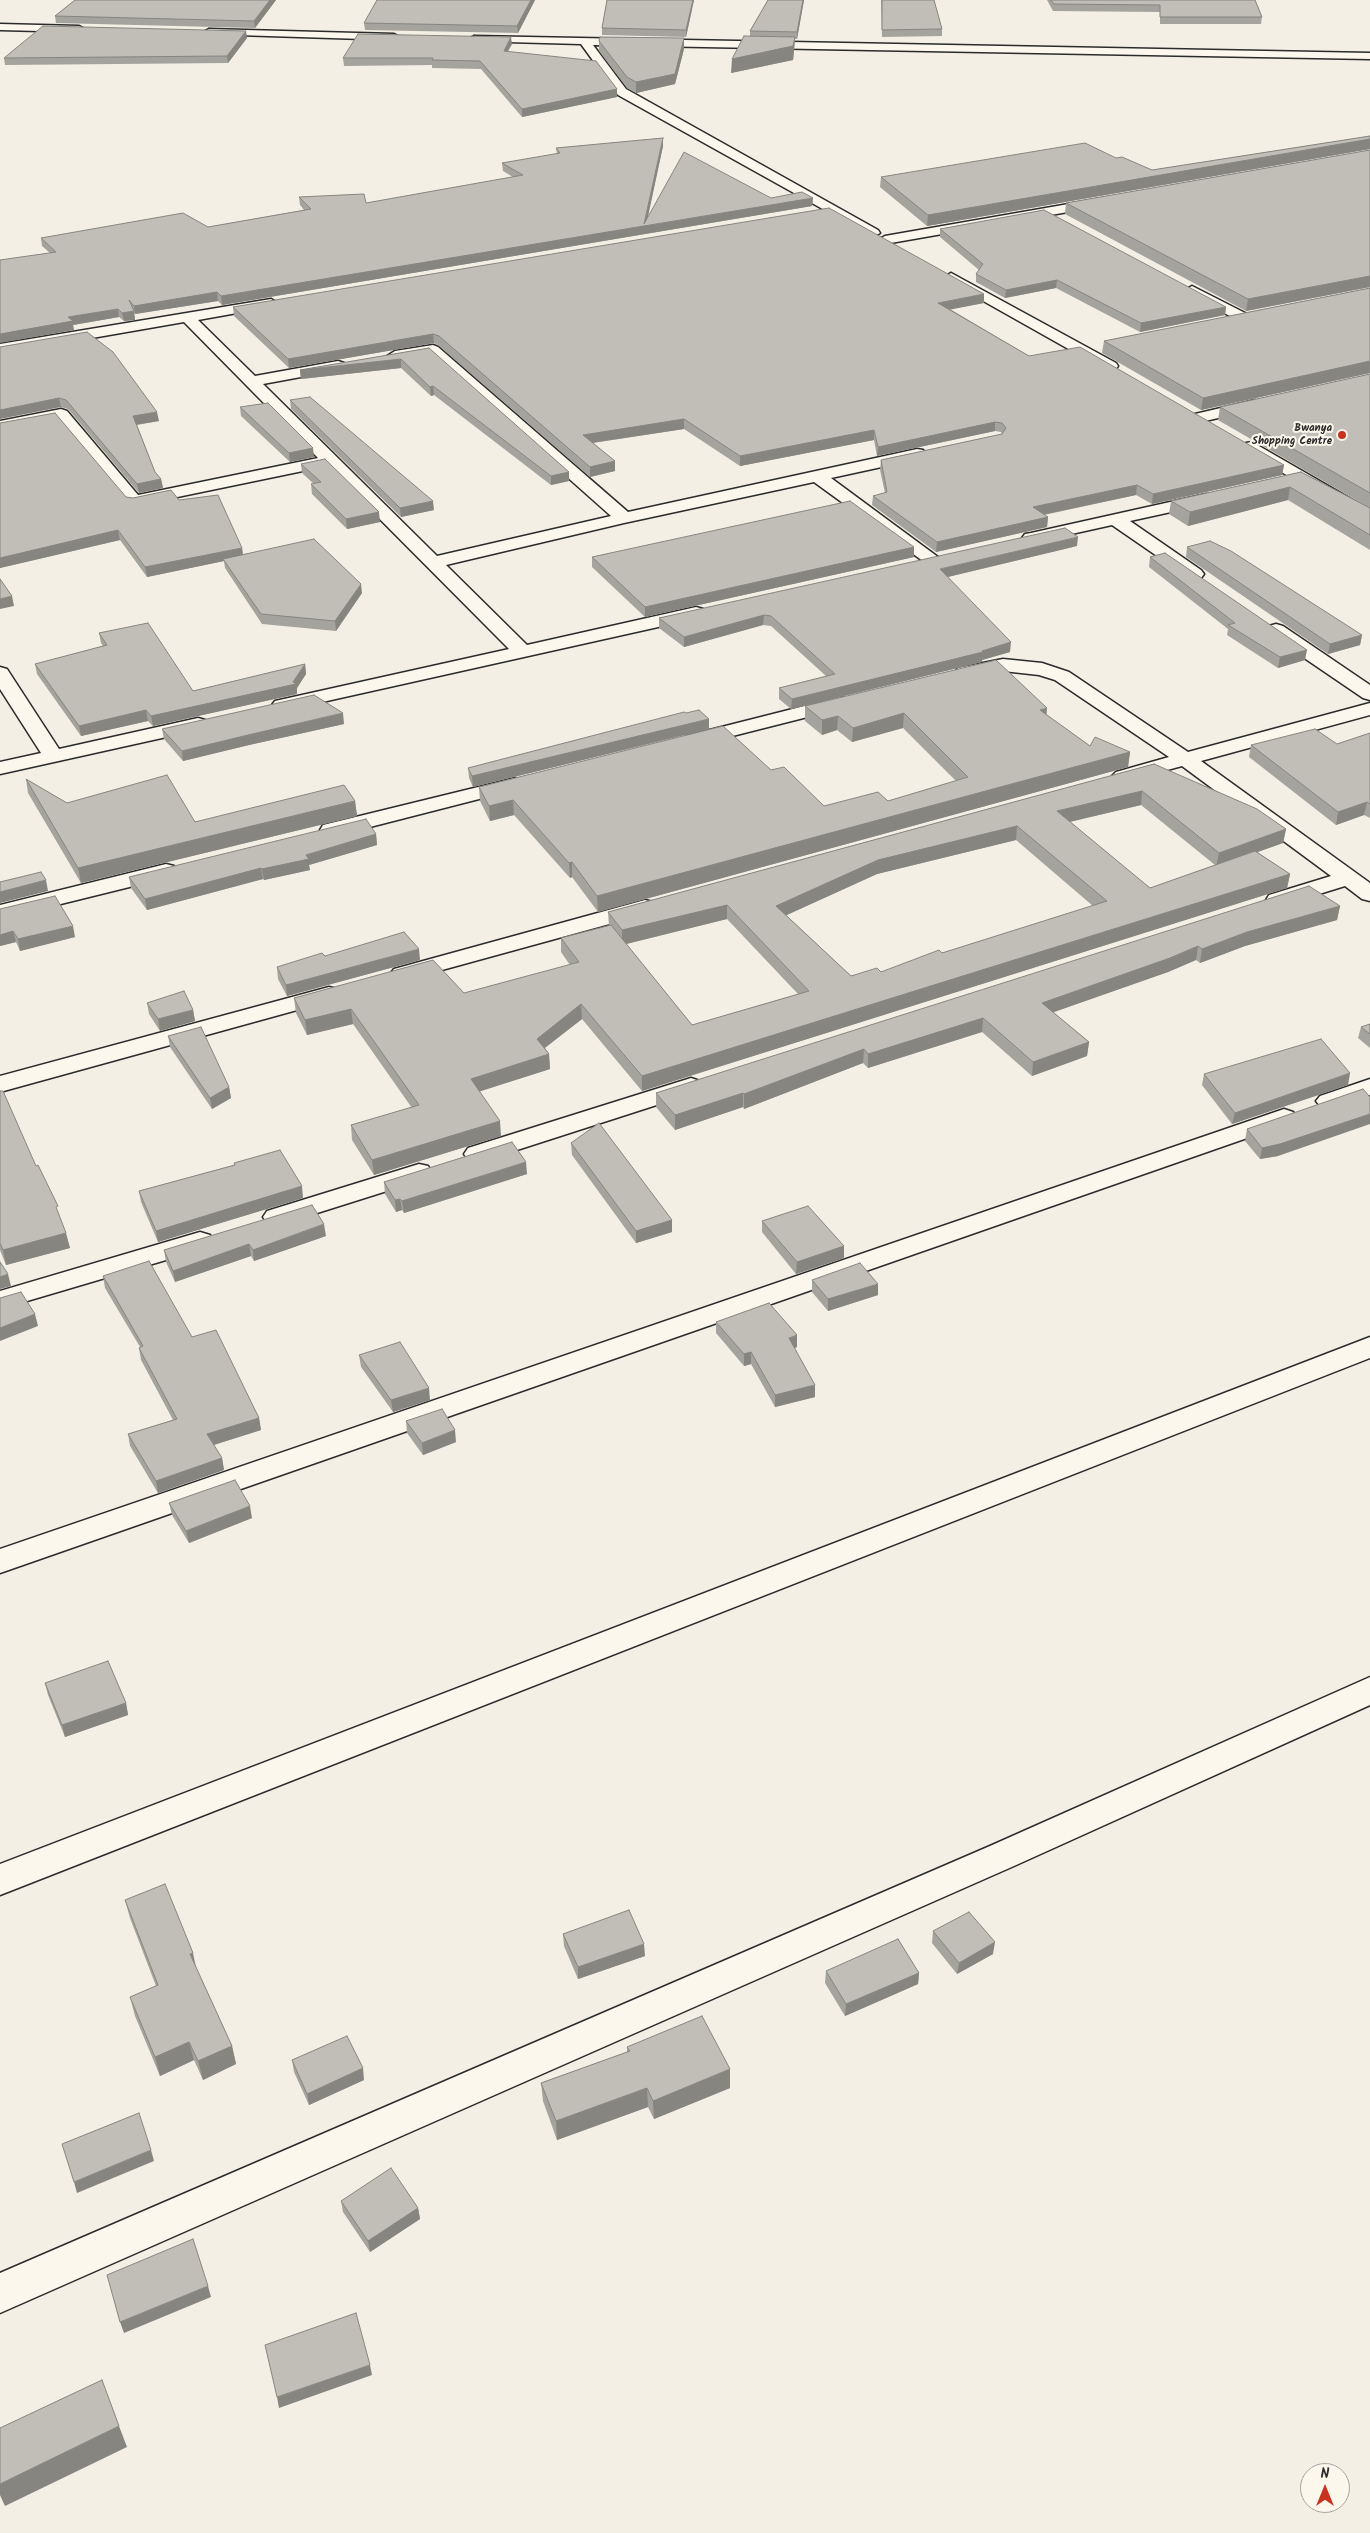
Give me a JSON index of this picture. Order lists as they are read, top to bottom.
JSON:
{
  "places": ["Bwanya Shopping Centre"],
  "north": "top"
}
